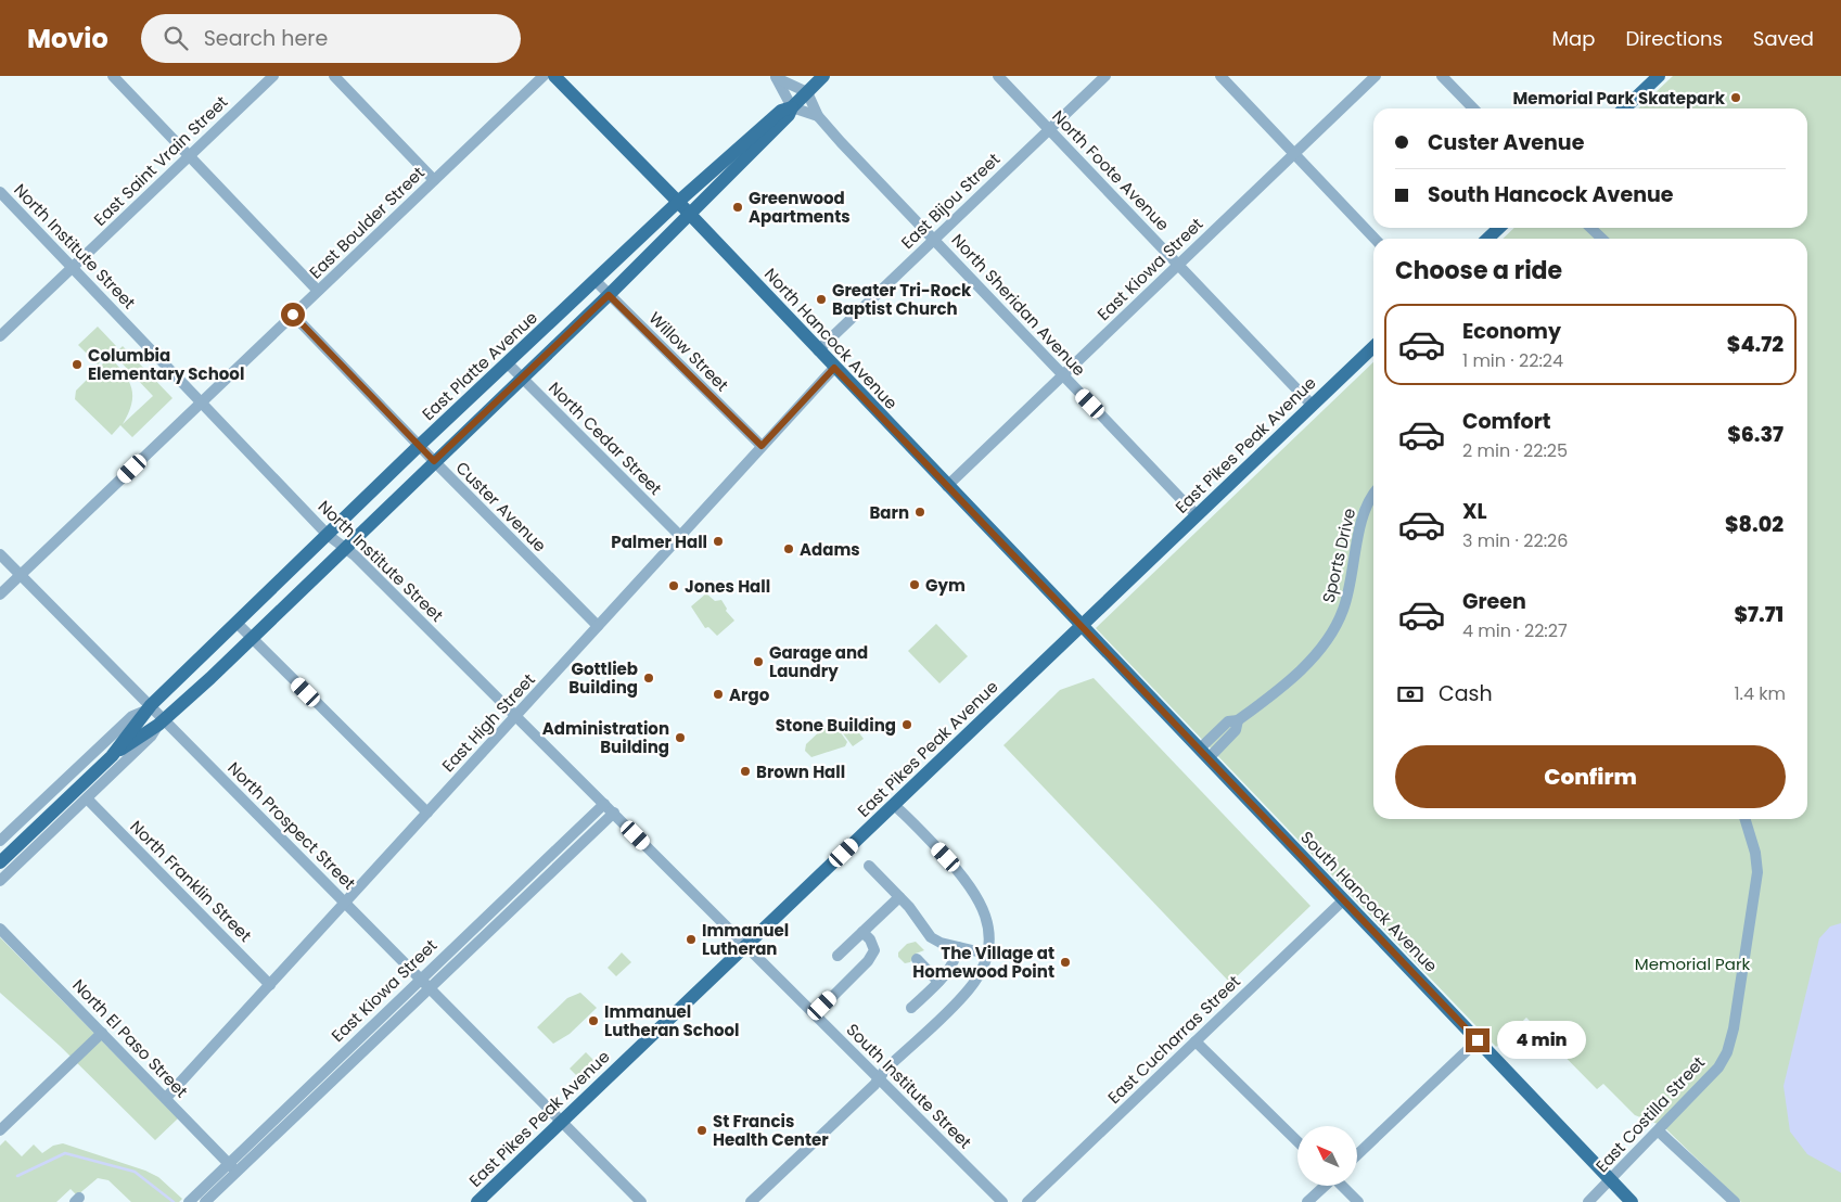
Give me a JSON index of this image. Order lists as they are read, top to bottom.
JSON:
{
  "streets": {
    "main road": [
      "North Hancock Avenue",
      "East Platte Avenue",
      "East Pikes Peak Avenue",
      "South Hancock Avenue"
    ],
    "street": [
      "East Saint Vrain Street",
      "North Foote Avenue",
      "East Bijou Street",
      "East Boulder Street",
      "North Institute Street",
      "East Kiowa Street",
      "North Sheridan Avenue",
      "Willow Street",
      "North Cedar Street",
      "Custer Avenue",
      "Sports Drive",
      "East High Street",
      "North Prospect Street",
      "North Franklin Street",
      "North El Paso Street",
      "East Cucharras Street",
      "South Institute Street",
      "East Costilla Street"
    ]
  },
  "crossings": [
    ["East Saint Vrain Street", "North Institute Street"],
    ["North Foote Avenue", "East Bijou Street"],
    ["North Foote Avenue", "East Kiowa Street"],
    ["North Foote Avenue", "East Pikes Peak Avenue"],
    ["East Bijou Street", "North Sheridan Avenue"],
    ["East Bijou Street", "North Hancock Avenue"],
    ["East Boulder Street", "North Institute Street"],
    ["East Boulder Street", "Custer Avenue"],
    ["East Boulder Street", "North Prospect Street"],
    ["North Institute Street", "East Kiowa Street"],
    ["North Institute Street", "East Platte Avenue"],
    ["North Institute Street", "East Pikes Peak Avenue"],
    ["North Institute Street", "East High Street"],
    ["North Institute Street", "South Institute Street"],
    ["East Kiowa Street", "North Sheridan Avenue"],
    ["East Kiowa Street", "North Hancock Avenue"],
    ["East Kiowa Street", "North Prospect Street"],
    ["East Kiowa Street", "North El Paso Street"],
    ["North Sheridan Avenue", "East Platte Avenue"],
    ["North Sheridan Avenue", "East Pikes Peak Avenue"],
    ["North Hancock Avenue", "East Platte Avenue"],
    ["North Hancock Avenue", "East Pikes Peak Avenue"],
    ["North Hancock Avenue", "East High Street"],
    ["North Hancock Avenue", "South Hancock Avenue"],
    ["Willow Street", "East Platte Avenue"],
    ["Willow Street", "East High Street"],
    ["East Platte Avenue", "North Cedar Street"],
    ["East Platte Avenue", "Custer Avenue"],
    ["East Platte Avenue", "North Prospect Street"],
    ["North Cedar Street", "East High Street"],
    ["East Pikes Peak Avenue", "North Prospect Street"],
    ["East Pikes Peak Avenue", "South Hancock Avenue"],
    ["East Pikes Peak Avenue", "South Institute Street"],
    ["Custer Avenue", "East High Street"],
    ["Sports Drive", "South Hancock Avenue"],
    ["East High Street", "North Prospect Street"],
    ["East High Street", "North Franklin Street"],
    ["East High Street", "North El Paso Street"],
    ["South Hancock Avenue", "East Cucharras Street"],
    ["South Hancock Avenue", "East Costilla Street"]
  ],
  "parks": ["Memorial Park"],
  "places": [
    "Memorial Park Skatepark",
    "Greenwood Apartments",
    "Greater Tri-Rock Baptist Church",
    "Columbia Elementary School",
    "Barn",
    "Palmer Hall",
    "Adams",
    "Gym",
    "Jones Hall",
    "Garage and Laundry",
    "Gottlieb Building",
    "Argo",
    "Stone Building",
    "Administration Building",
    "Brown Hall",
    "Immanuel Lutheran",
    "The Village at Homewood Point",
    "Immanuel Lutheran School",
    "St Francis Health Center"
  ],
  "north": "top left",
  "page": {
    "header": "Movio",
    "search": "Search here",
    "nav": ["Map", "Directions", "Saved"],
    "banner": ["Custer Avenue", "South Hancock Avenue"],
    "heading": "Choose a ride",
    "list": [
      {
        "name": "Economy",
        "note": "1 min · 22:24",
        "value": "$4.72"
      },
      {
        "name": "Comfort",
        "note": "2 min · 22:25",
        "value": "$6.37"
      },
      {
        "name": "XL",
        "note": "3 min · 22:26",
        "value": "$8.02"
      },
      {
        "name": "Green",
        "note": "4 min · 22:27",
        "value": "$7.71"
      }
    ],
    "pay": ["Cash", "1.4 km"],
    "buttons": "Confirm",
    "bubble": "4 min"
  }
}
